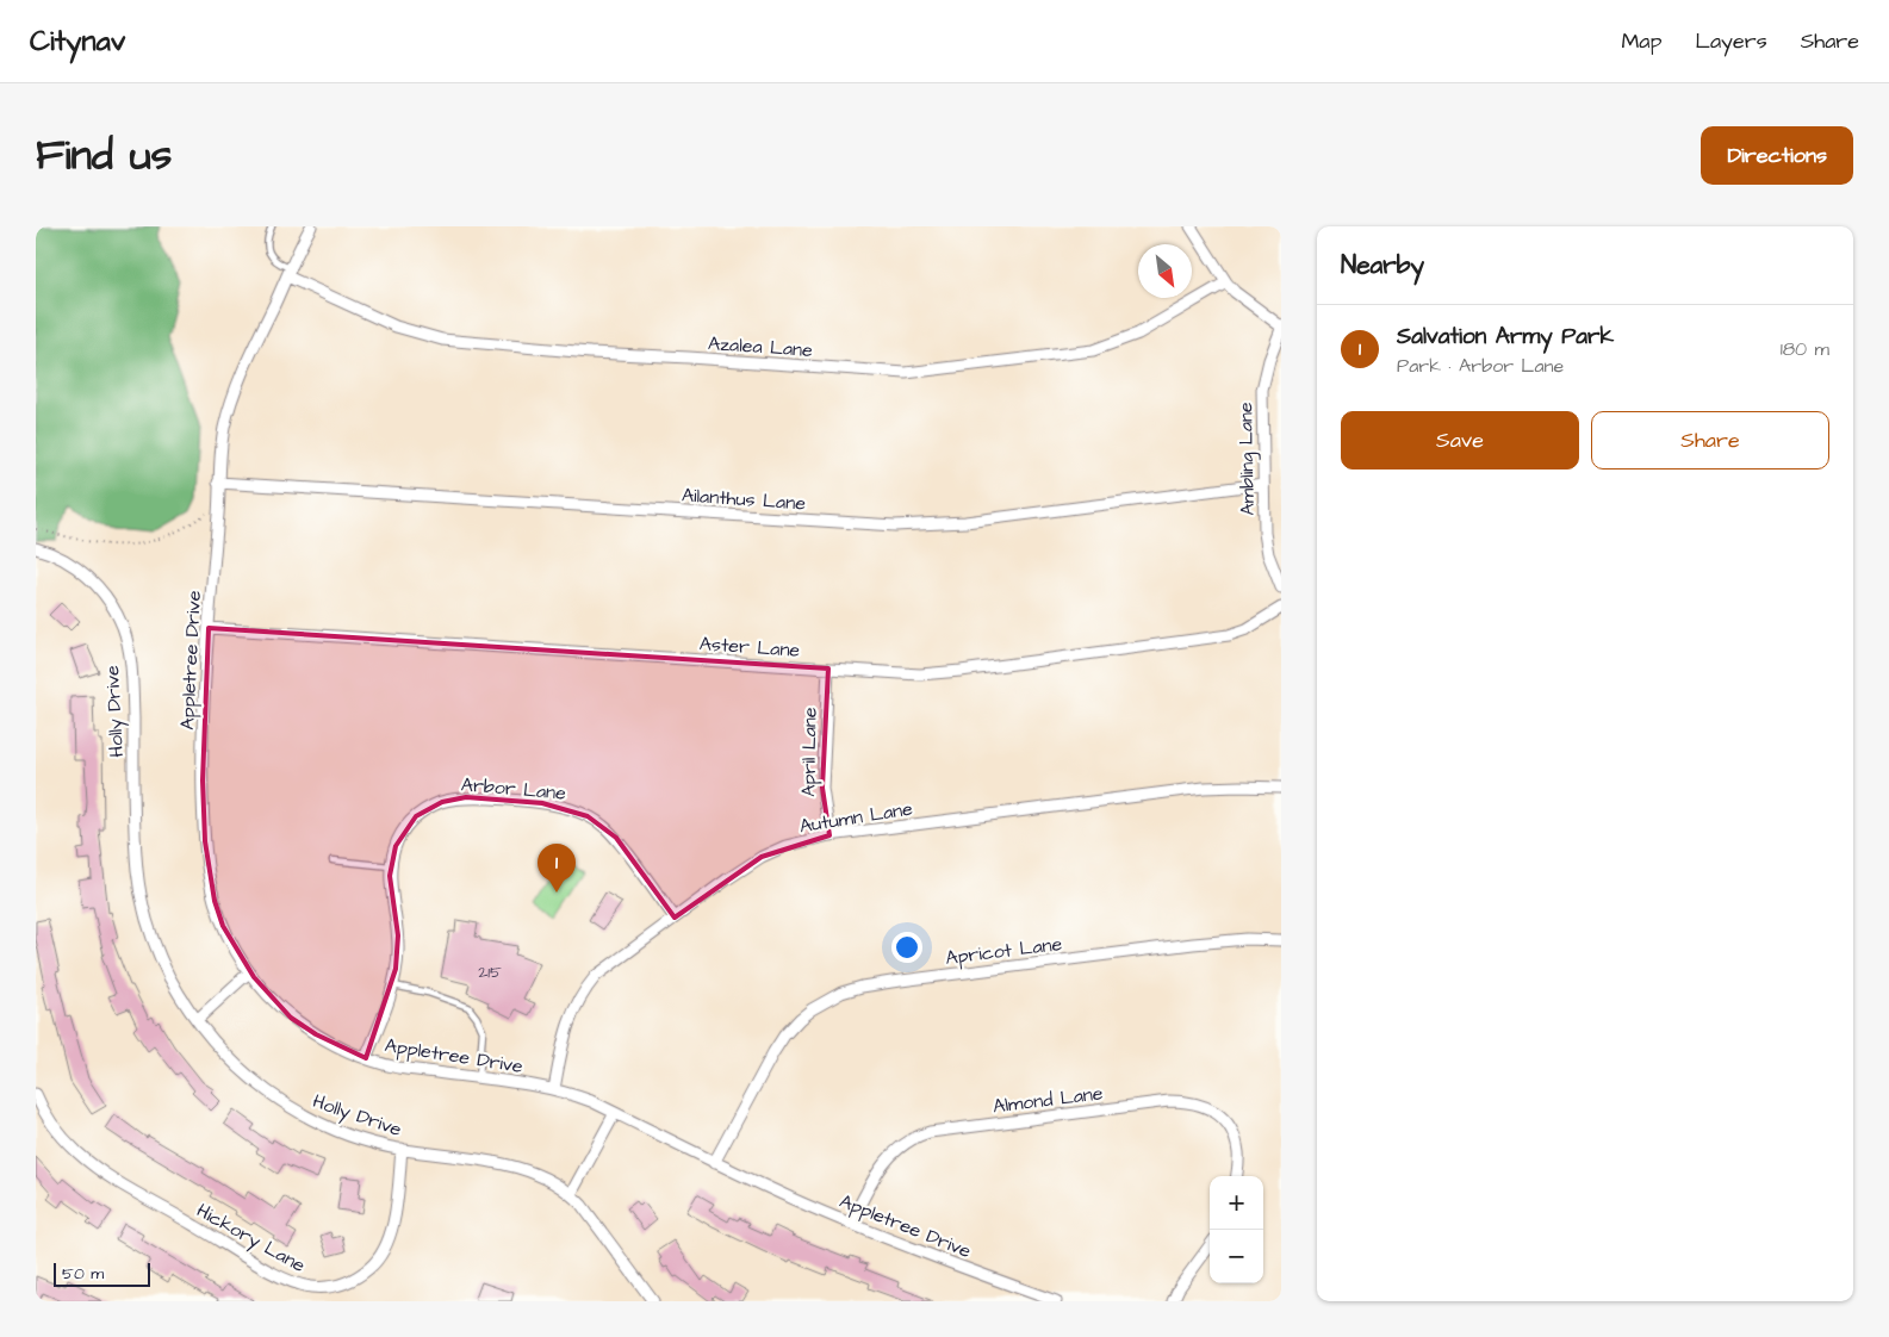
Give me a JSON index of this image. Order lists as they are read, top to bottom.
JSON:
{
  "streets": {
    "street": [
      "Azalea Lane",
      "Ambling Lane",
      "Ailanthus Lane",
      "Aster Lane",
      "Appletree Drive",
      "Holly Drive",
      "April Lane",
      "Arbor Lane",
      "Autumn Lane",
      "Apricot Lane",
      "Almond Lane",
      "Hickory Lane"
    ]
  },
  "crossings": [
    ["Azalea Lane", "Appletree Drive"],
    ["Ambling Lane", "Ailanthus Lane"],
    ["Ailanthus Lane", "Appletree Drive"],
    ["Aster Lane", "Appletree Drive"],
    ["Aster Lane", "April Lane"],
    ["Appletree Drive", "Arbor Lane"],
    ["Appletree Drive", "Autumn Lane"],
    ["Appletree Drive", "Apricot Lane"],
    ["Appletree Drive", "Almond Lane"],
    ["Holly Drive", "Hickory Lane"],
    ["April Lane", "Autumn Lane"],
    ["Arbor Lane", "Autumn Lane"]
  ],
  "house_numbers": ["215"],
  "scale_bar": "50 m",
  "north": "bottom right",
  "page": {
    "header": "Citynav",
    "nav": ["Map", "Layers", "Share"],
    "title": "Find us",
    "buttons": [
      "Directions",
      ["Save", "Share"]
    ],
    "heading": "Nearby",
    "list": [
      {
        "mark": "1",
        "name": "Salvation Army Park",
        "note": "Park · Arbor Lane",
        "value": "180 m"
      }
    ],
    "pins": "1",
    "map_buttons": ["+", "−"],
    "scale": "50 m"
  }
}
